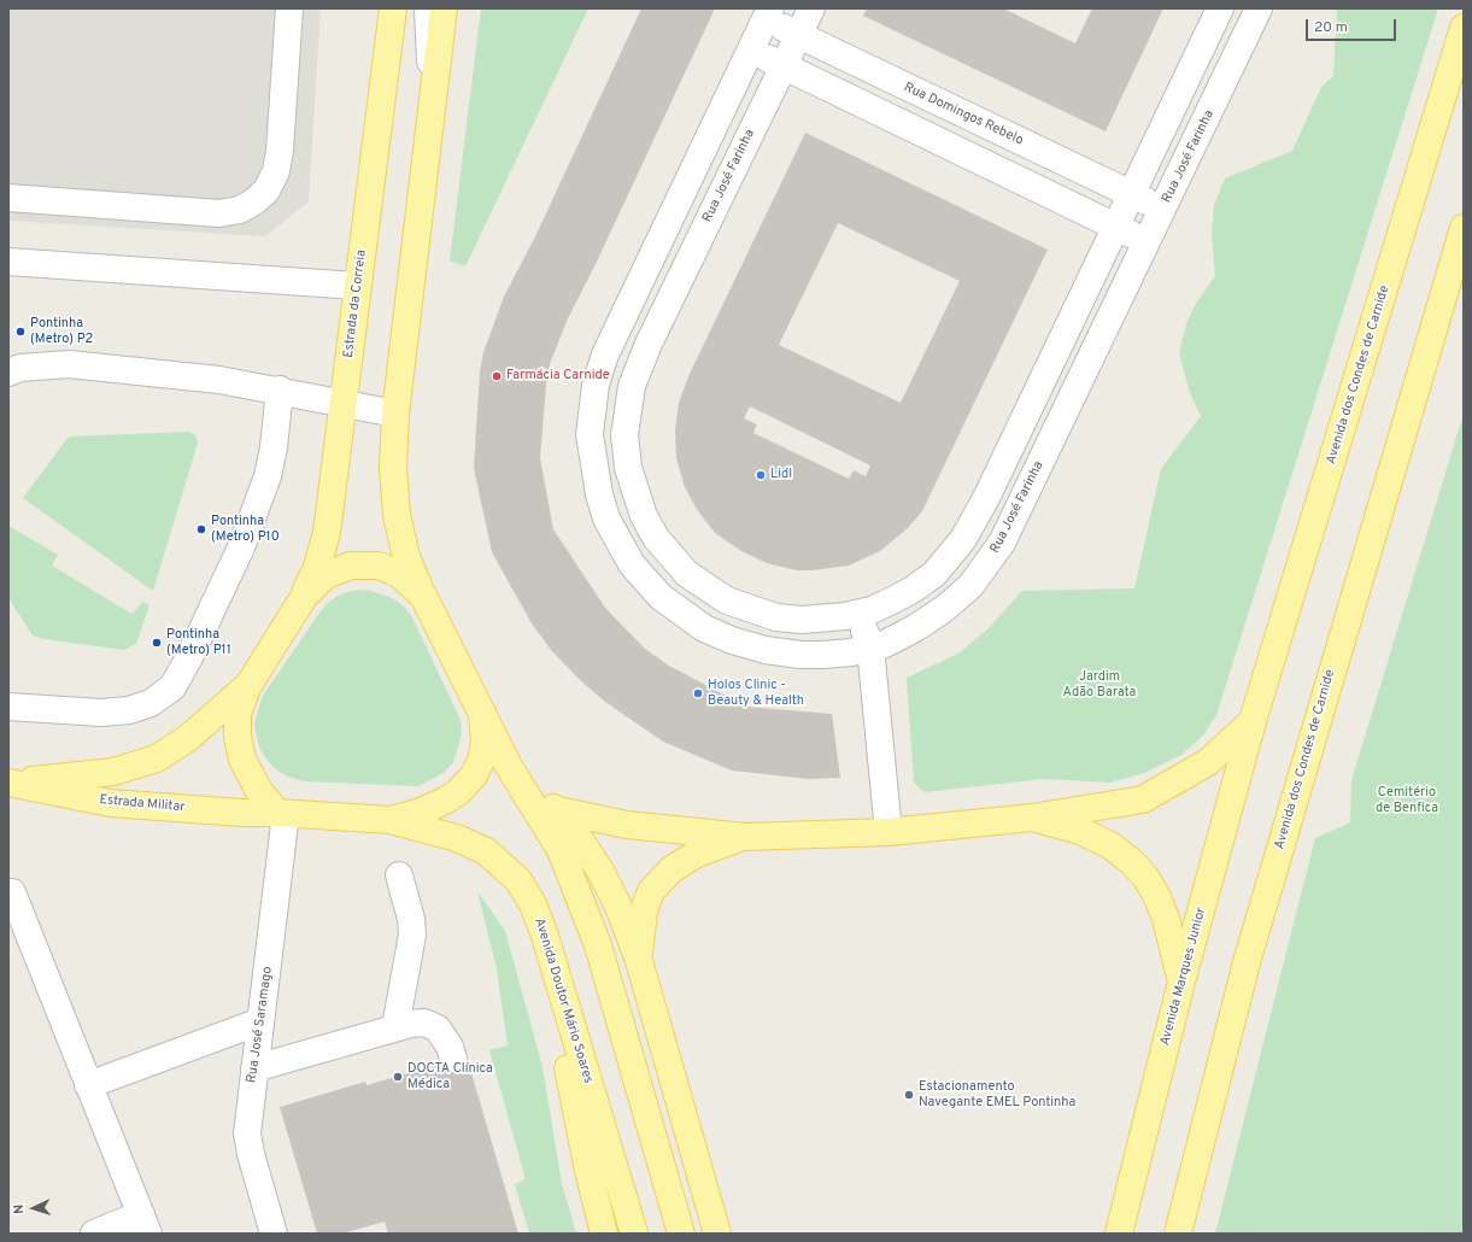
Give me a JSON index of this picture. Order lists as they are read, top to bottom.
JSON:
{
  "streets": {
    "main road": [
      "Estrada da Correia",
      "Avenida dos Condes de Carnide",
      "Estrada Militar",
      "Avenida Marques Junior",
      "Avenida Doutor Mário Soares"
    ],
    "street": ["Rua Domingos Rebelo", "Rua José Farinha", "Rua José Saramago"]
  },
  "crossings": [
    ["Rua Domingos Rebelo", "Rua José Farinha"],
    ["Avenida dos Condes de Carnide", "Avenida Marques Junior"],
    ["Estrada Militar", "Avenida Doutor Mário Soares"],
    ["Estrada Militar", "Rua José Saramago"]
  ],
  "parks": ["Jardim Adão Barata", "Cemitério de Benfica"],
  "places": [
    "Pontinha (Metro) P2",
    "Farmácia Carnide",
    "Lidl",
    "Pontinha (Metro) P10",
    "Pontinha (Metro) P11",
    "Holos Clinic - Beauty & Health",
    "DOCTA Clínica Médica",
    "Estacionamento Navegante EMEL Pontinha"
  ],
  "scale_bar": "20 m",
  "north": "left"
}
